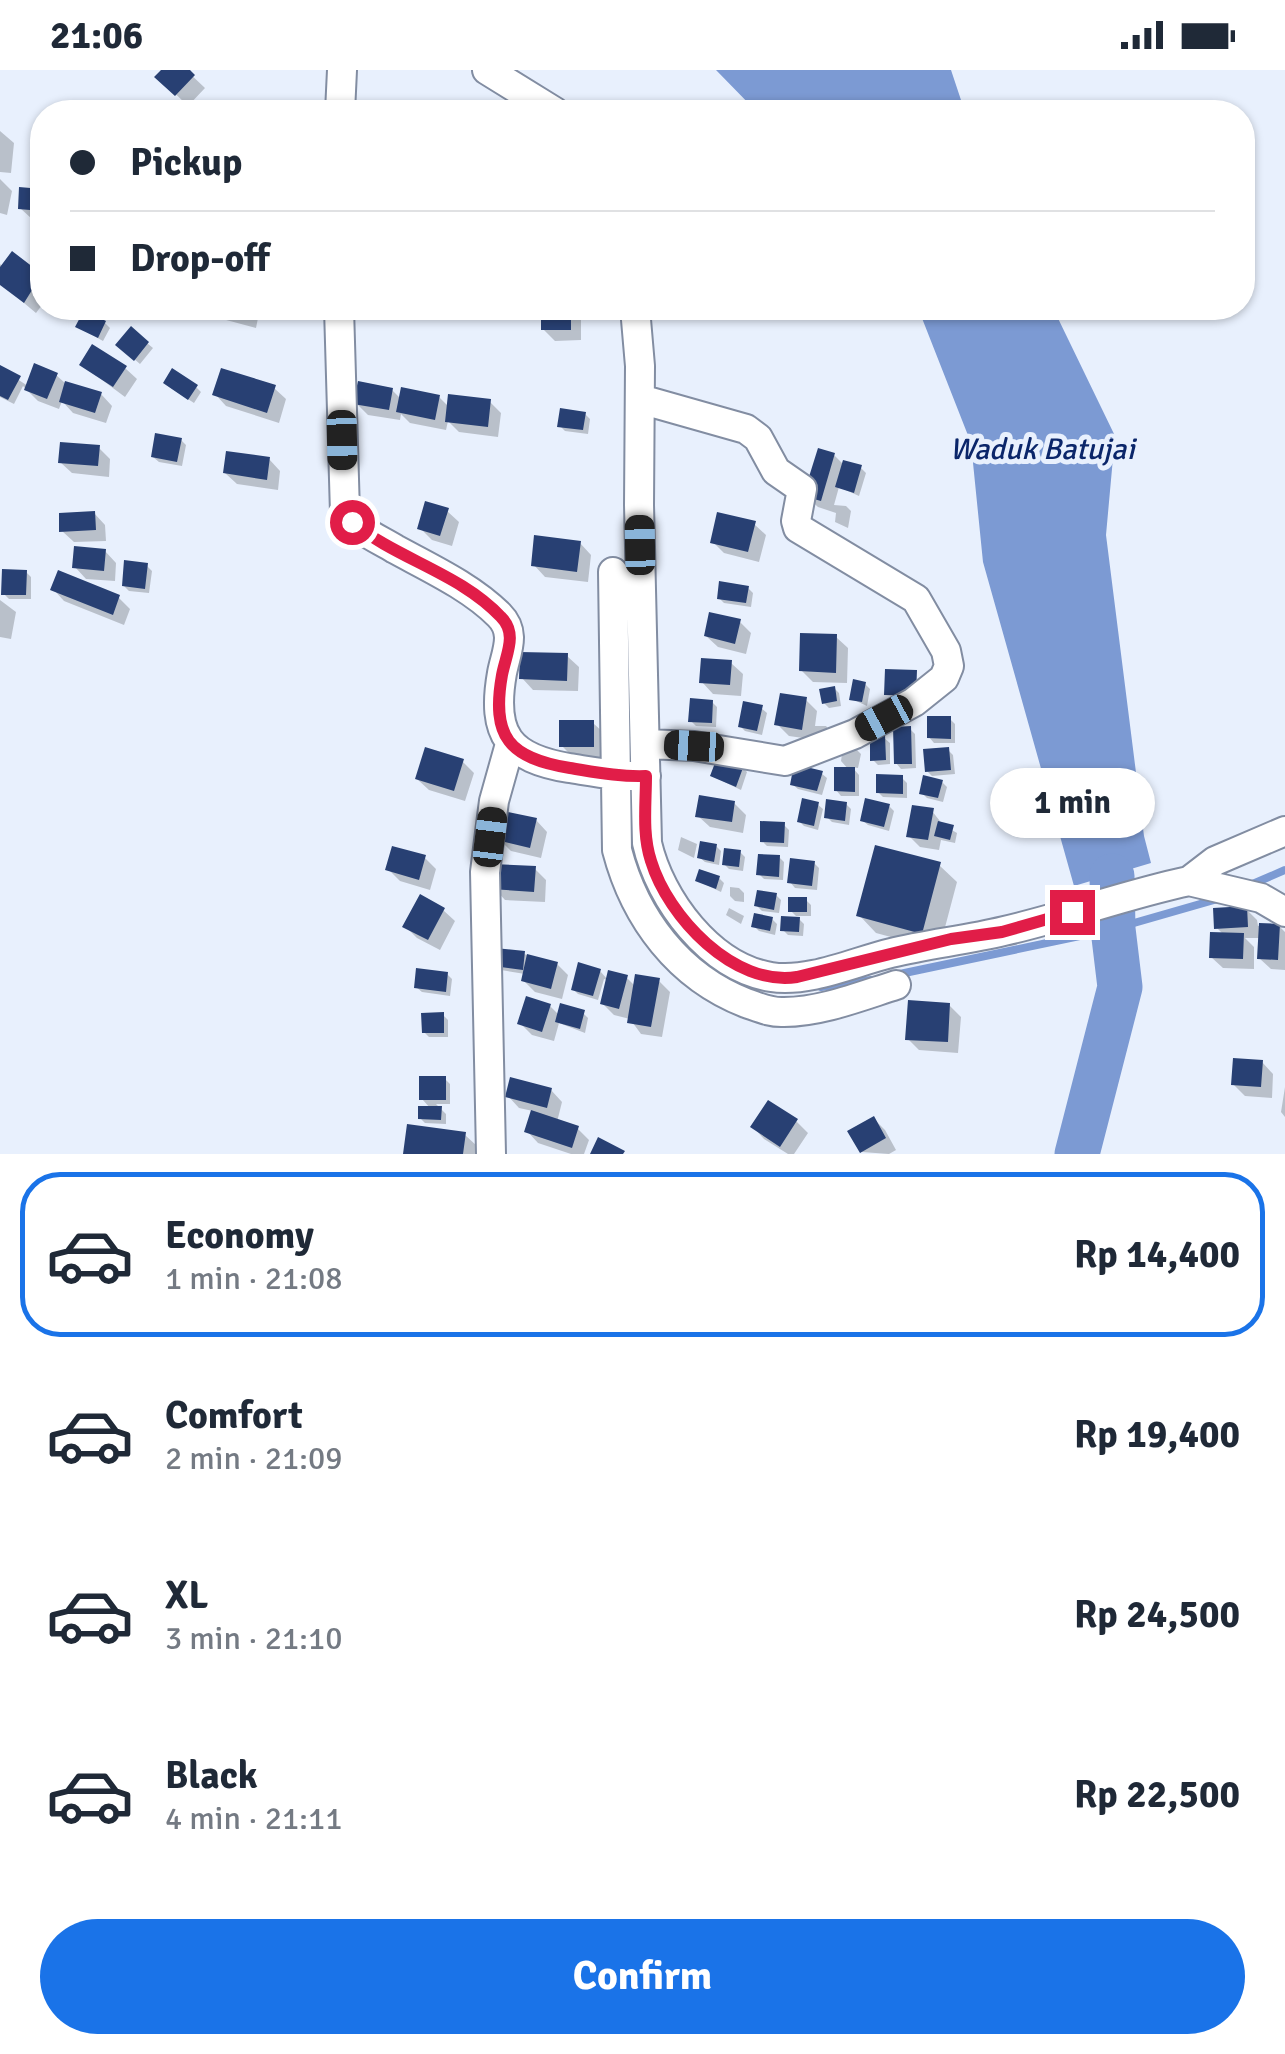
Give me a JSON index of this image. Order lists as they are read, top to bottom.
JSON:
{
  "water": ["Waduk Batujai"],
  "page": {
    "status": "21:06",
    "banner": ["Pickup", "Drop-off"],
    "bubble": "1 min",
    "list": [
      {
        "name": "Economy",
        "note": "1 min · 21:08",
        "value": "Rp 14,400"
      },
      {
        "name": "Comfort",
        "note": "2 min · 21:09",
        "value": "Rp 19,400"
      },
      {
        "name": "XL",
        "note": "3 min · 21:10",
        "value": "Rp 24,500"
      },
      {
        "name": "Black",
        "note": "4 min · 21:11",
        "value": "Rp 22,500"
      }
    ],
    "buttons": "Confirm"
  }
}
